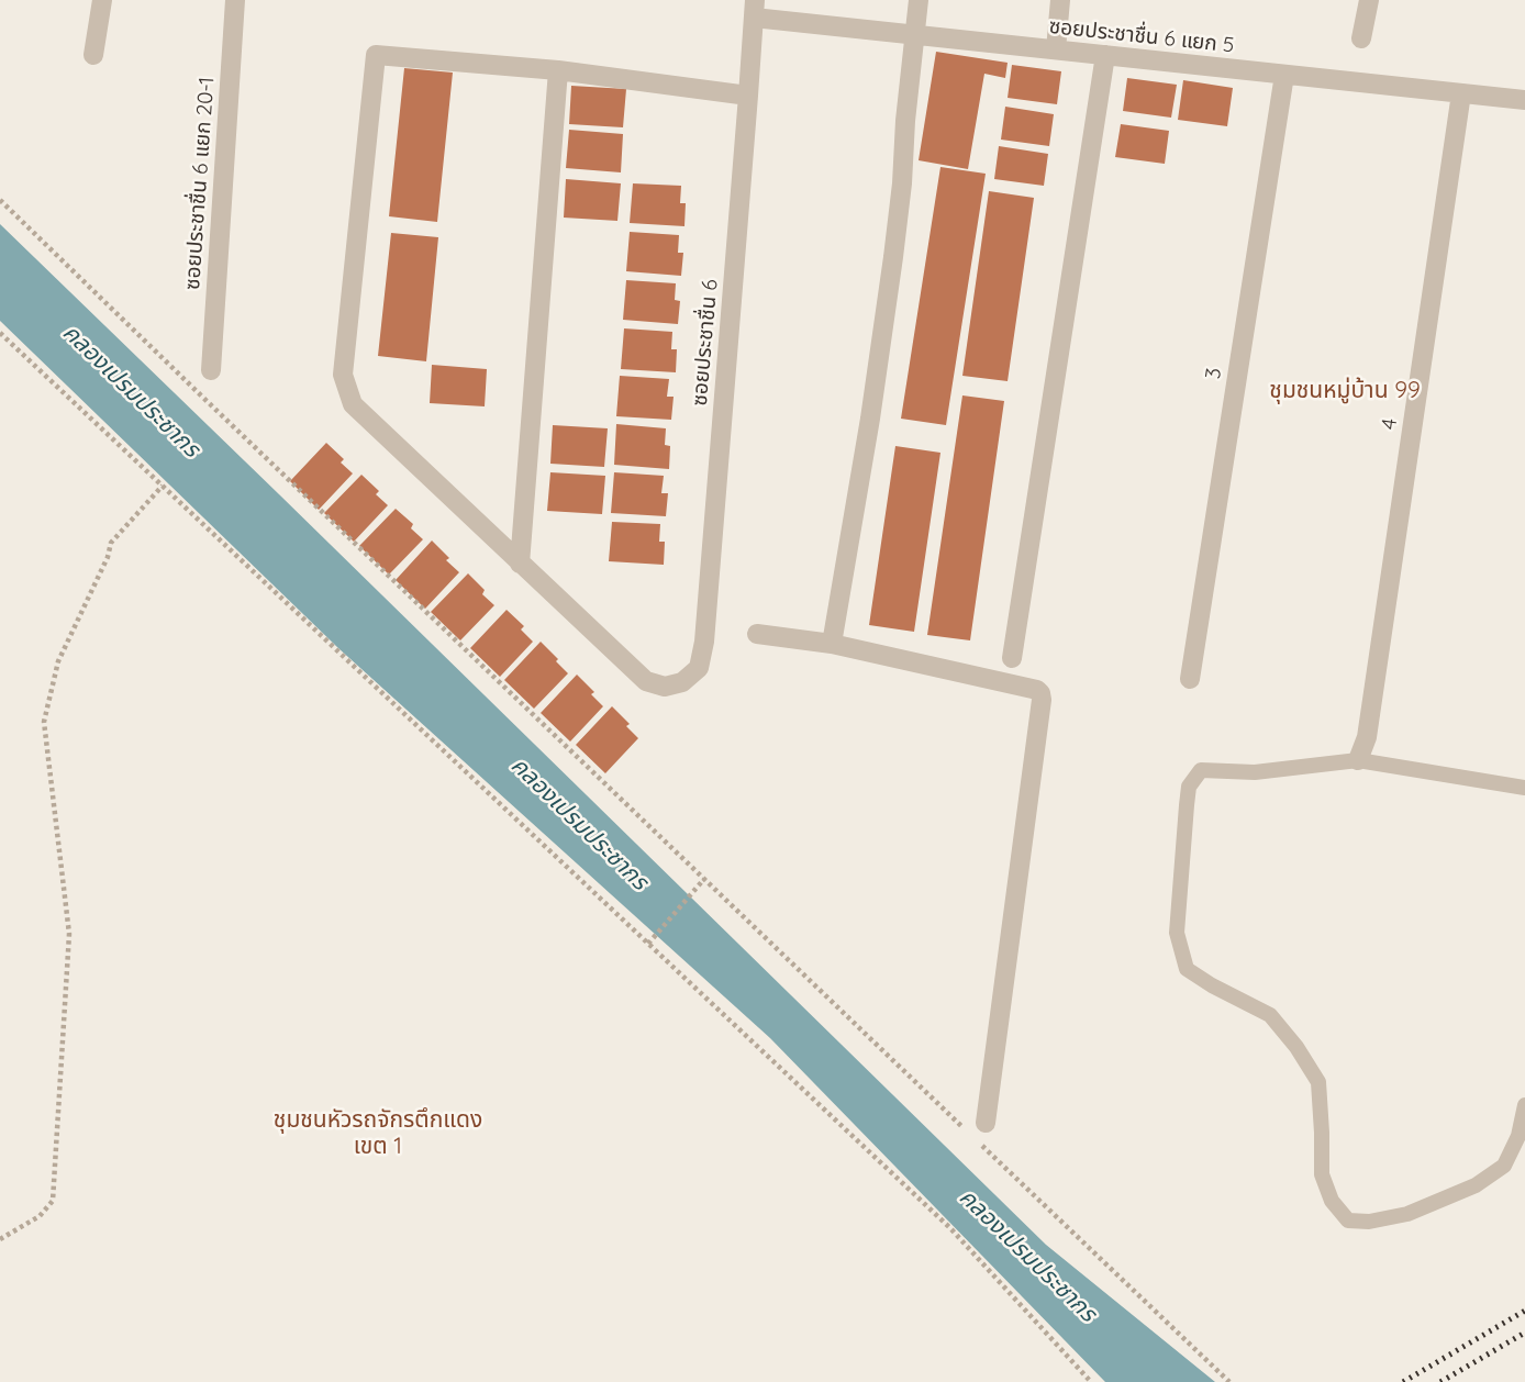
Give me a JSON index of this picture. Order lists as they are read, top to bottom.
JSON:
{
  "streets": {
    "street": [
      "ซอยประชาชื่น 6 แยก 5",
      "ซอยประชาชื่น 6 แยก 20-1",
      "ซอยประชาชื่น 6",
      "3",
      "4"
    ]
  },
  "crossings": [
    ["ซอยประชาชื่น 6 แยก 5", "ซอยประชาชื่น 6"],
    ["ซอยประชาชื่น 6 แยก 5", "3"],
    ["ซอยประชาชื่น 6 แยก 5", "4"]
  ],
  "districts": ["ชุมชนหมู่บ้าน 99", "ชุมชนหัวรถจักรตึกแดง เขต 1"],
  "water": ["คลองเปรมประชากร"]
}
